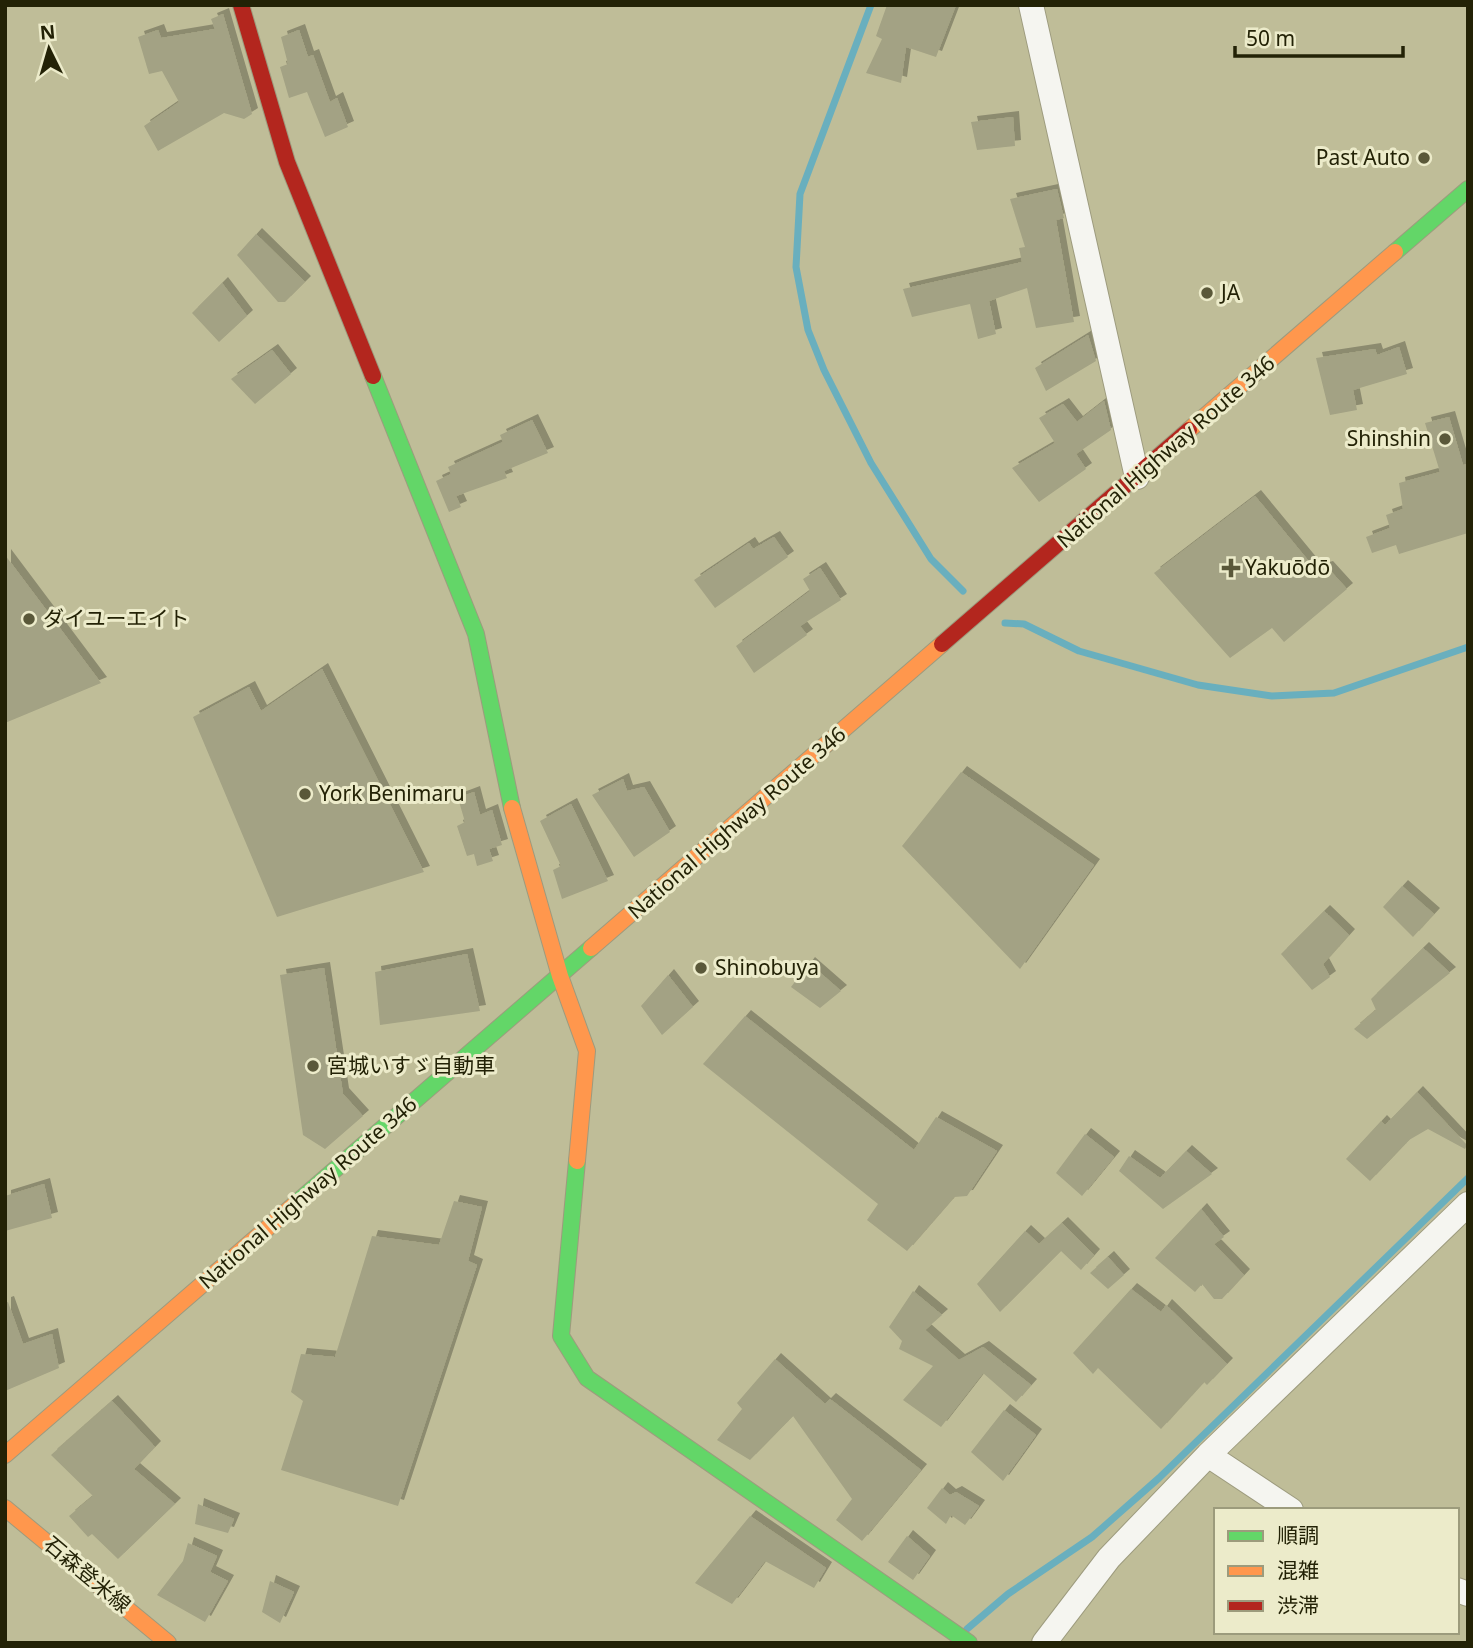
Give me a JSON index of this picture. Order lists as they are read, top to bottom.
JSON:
{
  "streets": {
    "main road": ["National Highway Route 346", "石森登米線"]
  },
  "places": {
    "other": [
      "Past Auto",
      "JA",
      "Shinshin",
      "ダイユーエイト",
      "York Benimaru",
      "Shinobuya",
      "宮城いすゞ自動車"
    ],
    "health": ["Yakuōdō"]
  },
  "legend": ["順調", "混雑", "渋滞"],
  "scale_bar": "50 m",
  "north": "top"
}
